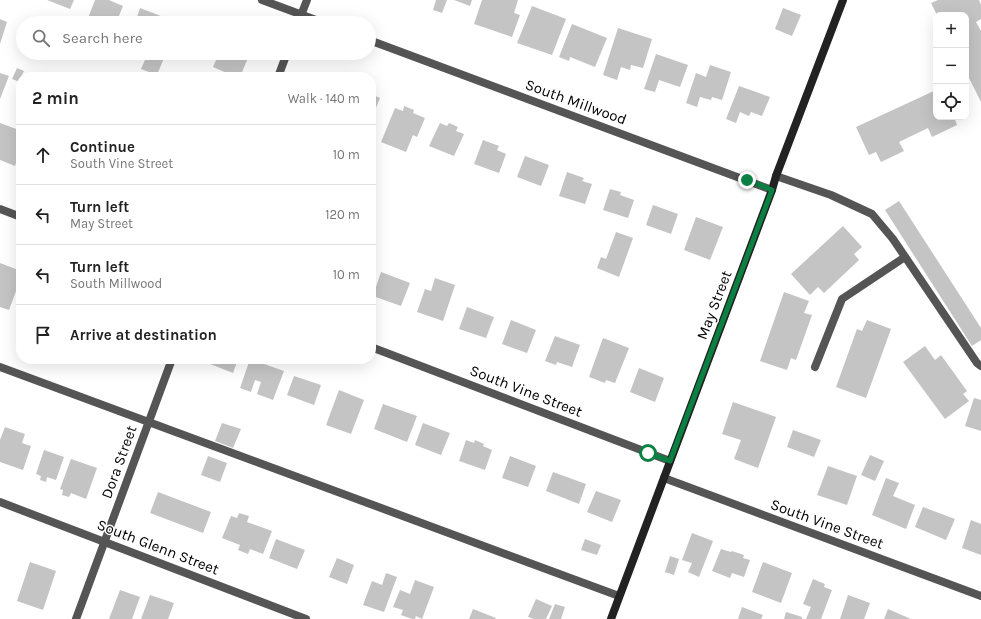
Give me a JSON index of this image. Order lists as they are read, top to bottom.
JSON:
{
  "streets": {
    "street": [
      "South Millwood",
      "May Street",
      "South Vine Street",
      "Dora Street",
      "South Glenn Street"
    ]
  },
  "crossings": [
    ["South Millwood", "May Street"],
    ["May Street", "South Vine Street"],
    ["Dora Street", "South Glenn Street"]
  ],
  "page": {
    "map_buttons": ["+", "−"],
    "search": "Search here",
    "heading": ["2 min", "Walk · 140 m"],
    "list": [
      ["Continue", "South Vine Street", "10 m"],
      ["Turn left", "May Street", "120 m"],
      ["Turn left", "South Millwood", "10 m"],
      "Arrive at destination"
    ]
  }
}
